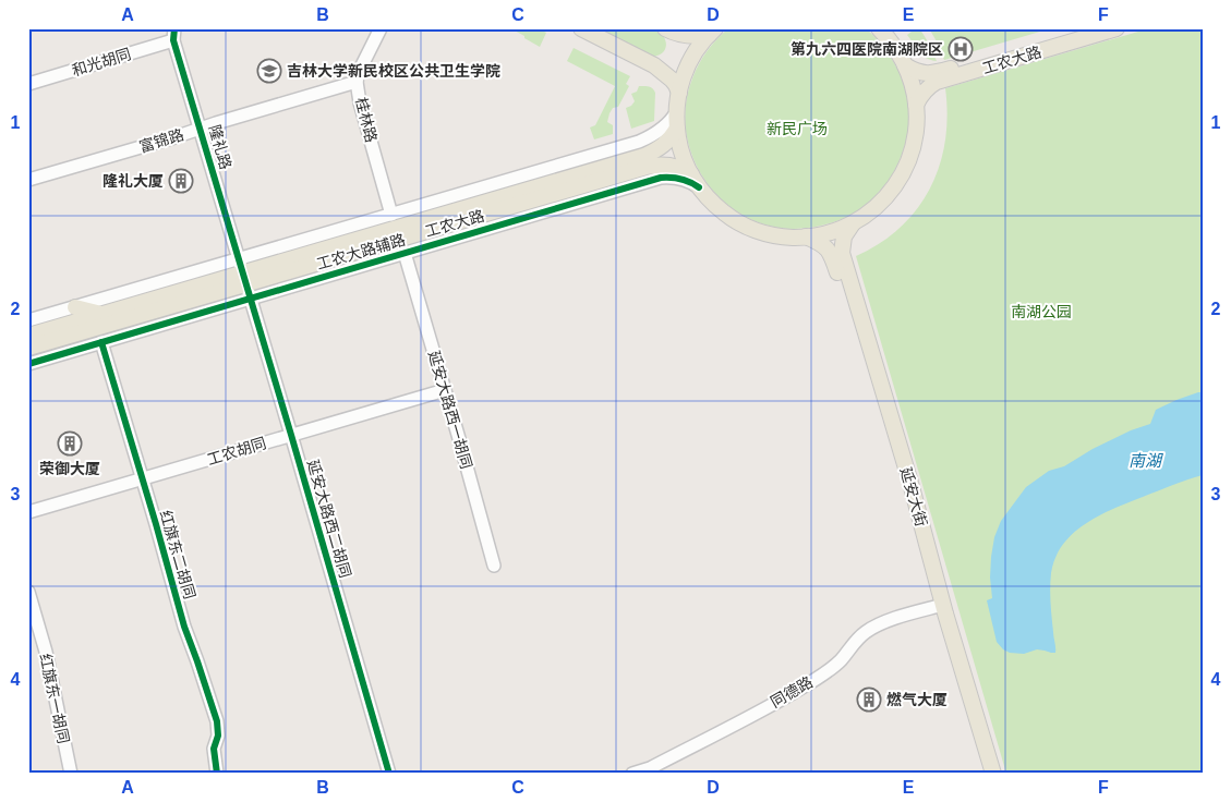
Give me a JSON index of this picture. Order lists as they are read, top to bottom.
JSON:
{
  "streets": {
    "main road": ["工农大路", "延安大街"],
    "street": [
      "和光胡同",
      "桂林路",
      "富锦路",
      "隆礼路",
      "工农大路辅路",
      "延安大路西一胡同",
      "工农胡同",
      "延安大路西二胡同",
      "红旗东二胡同",
      "同德路",
      "红旗东一胡同"
    ]
  },
  "crossings": [
    ["工农大路", "隆礼路"],
    ["工农大路", "工农大路辅路"],
    ["工农大路", "延安大路西二胡同"],
    ["和光胡同", "隆礼路"],
    ["桂林路", "富锦路"],
    ["桂林路", "工农大路辅路"],
    ["富锦路", "隆礼路"],
    ["隆礼路", "工农大路辅路"],
    ["隆礼路", "延安大路西二胡同"],
    ["工农大路辅路", "延安大路西一胡同"],
    ["工农大路辅路", "延安大路西二胡同"],
    ["工农大路辅路", "红旗东二胡同"],
    ["延安大路西一胡同", "工农胡同"],
    ["工农胡同", "延安大路西二胡同"],
    ["工农胡同", "红旗东二胡同"],
    ["延安大街", "同德路"]
  ],
  "water": ["南湖"],
  "parks": ["新民广场", "南湖公园"],
  "places": {
    "hospital": ["第九六四医院南湖院区"],
    "school or university": ["吉林大学新民校区公共卫生学院"],
    "building": ["隆礼大厦", "荣御大厦", "燃气大厦"]
  },
  "grid": {
    "columns": [
      "A",
      "B",
      "C",
      "D",
      "E",
      "F"
    ],
    "rows": [
      "1",
      "2",
      "3",
      "4"
    ]
  }
}
